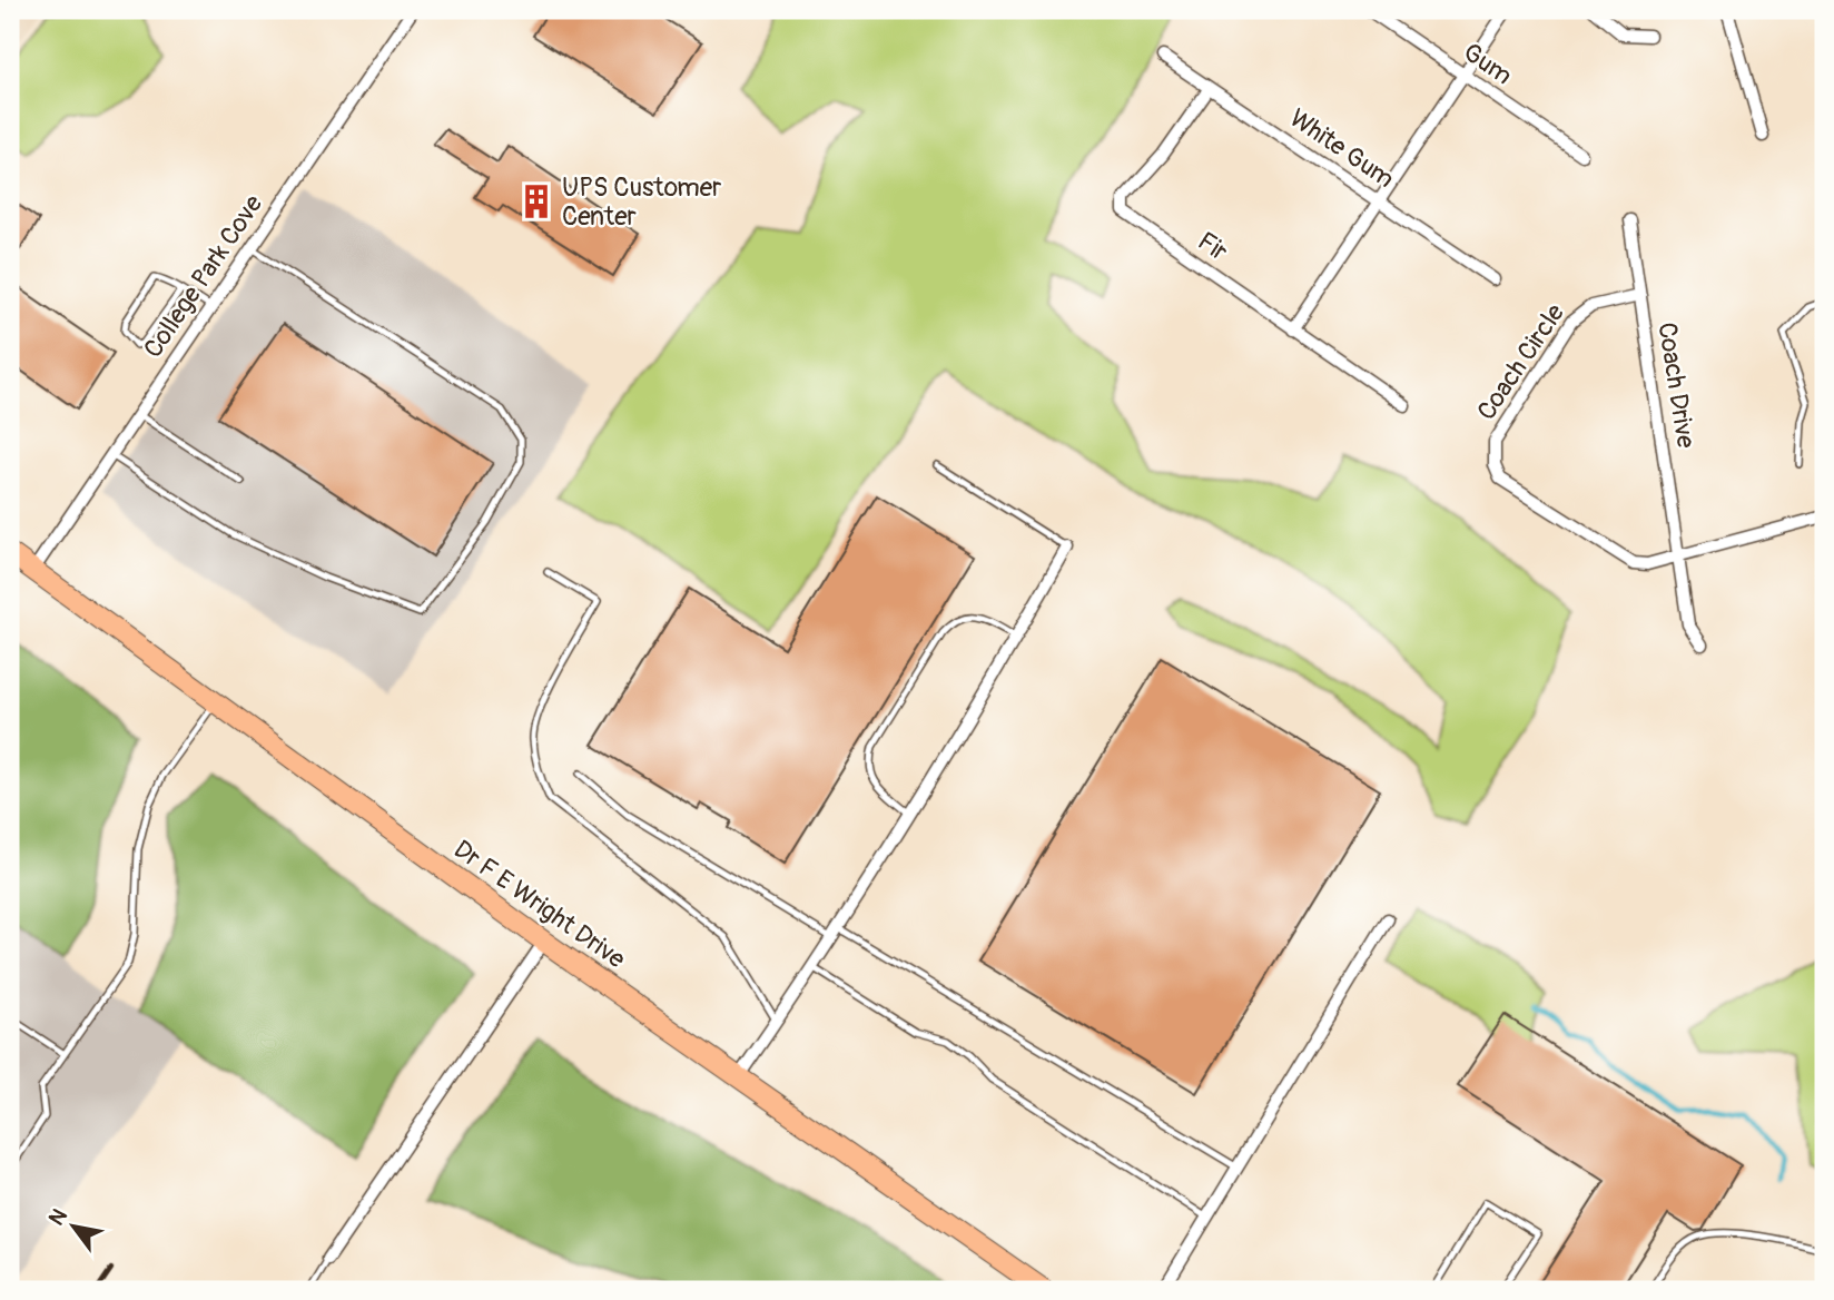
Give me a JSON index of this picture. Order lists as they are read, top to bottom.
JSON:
{
  "streets": {
    "highway": ["Dr F E Wright Drive"],
    "street": [
      "Gum",
      "White Gum",
      "Fir",
      "College Park Cove",
      "Coach Circle",
      "Coach Drive"
    ]
  },
  "crossings": [
    ["White Gum", "Fir"],
    ["College Park Cove", "Dr F E Wright Drive"],
    ["Coach Circle", "Coach Drive"]
  ],
  "places": {
    "building": ["UPS Customer Center"]
  },
  "north": "top left"
}
